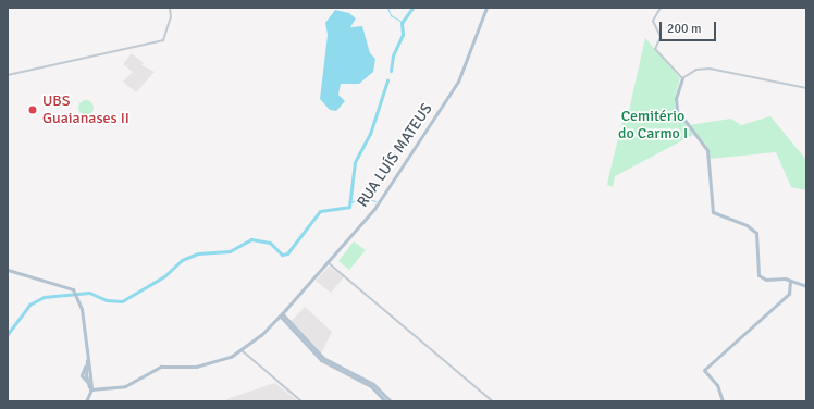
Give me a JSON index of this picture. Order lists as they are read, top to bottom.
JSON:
{
  "streets": {
    "main road": ["RUA LUÍS MATEUS"]
  },
  "parks": ["Cemitério do Carmo I"],
  "places": ["UBS Guaianases II"],
  "scale_bar": "200 m"
}
